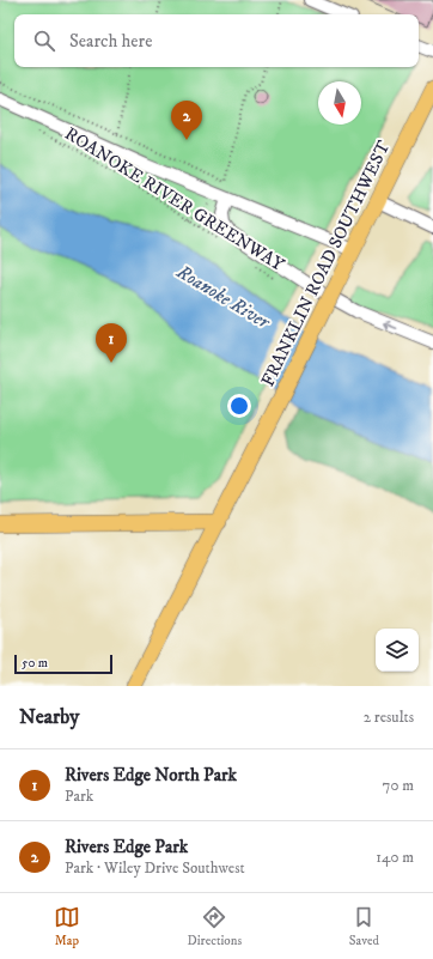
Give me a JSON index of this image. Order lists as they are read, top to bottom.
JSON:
{
  "streets": {
    "main road": ["FRANKLIN ROAD SOUTHWEST"],
    "path": ["ROANOKE RIVER GREENWAY"]
  },
  "water": ["Roanoke River"],
  "scale_bar": "50 m",
  "north": "bottom",
  "page": {
    "search": "Search here",
    "pins": ["2", "1"],
    "scale": "50 m",
    "heading": ["Nearby", "2 results"],
    "list": [
      {
        "mark": "1",
        "name": "Rivers Edge North Park",
        "note": "Park",
        "value": "70 m"
      },
      {
        "mark": "2",
        "name": "Rivers Edge Park",
        "note": "Park · Wiley Drive Southwest",
        "value": "140 m"
      }
    ],
    "nav": ["Map", "Directions", "Saved"]
  }
}
